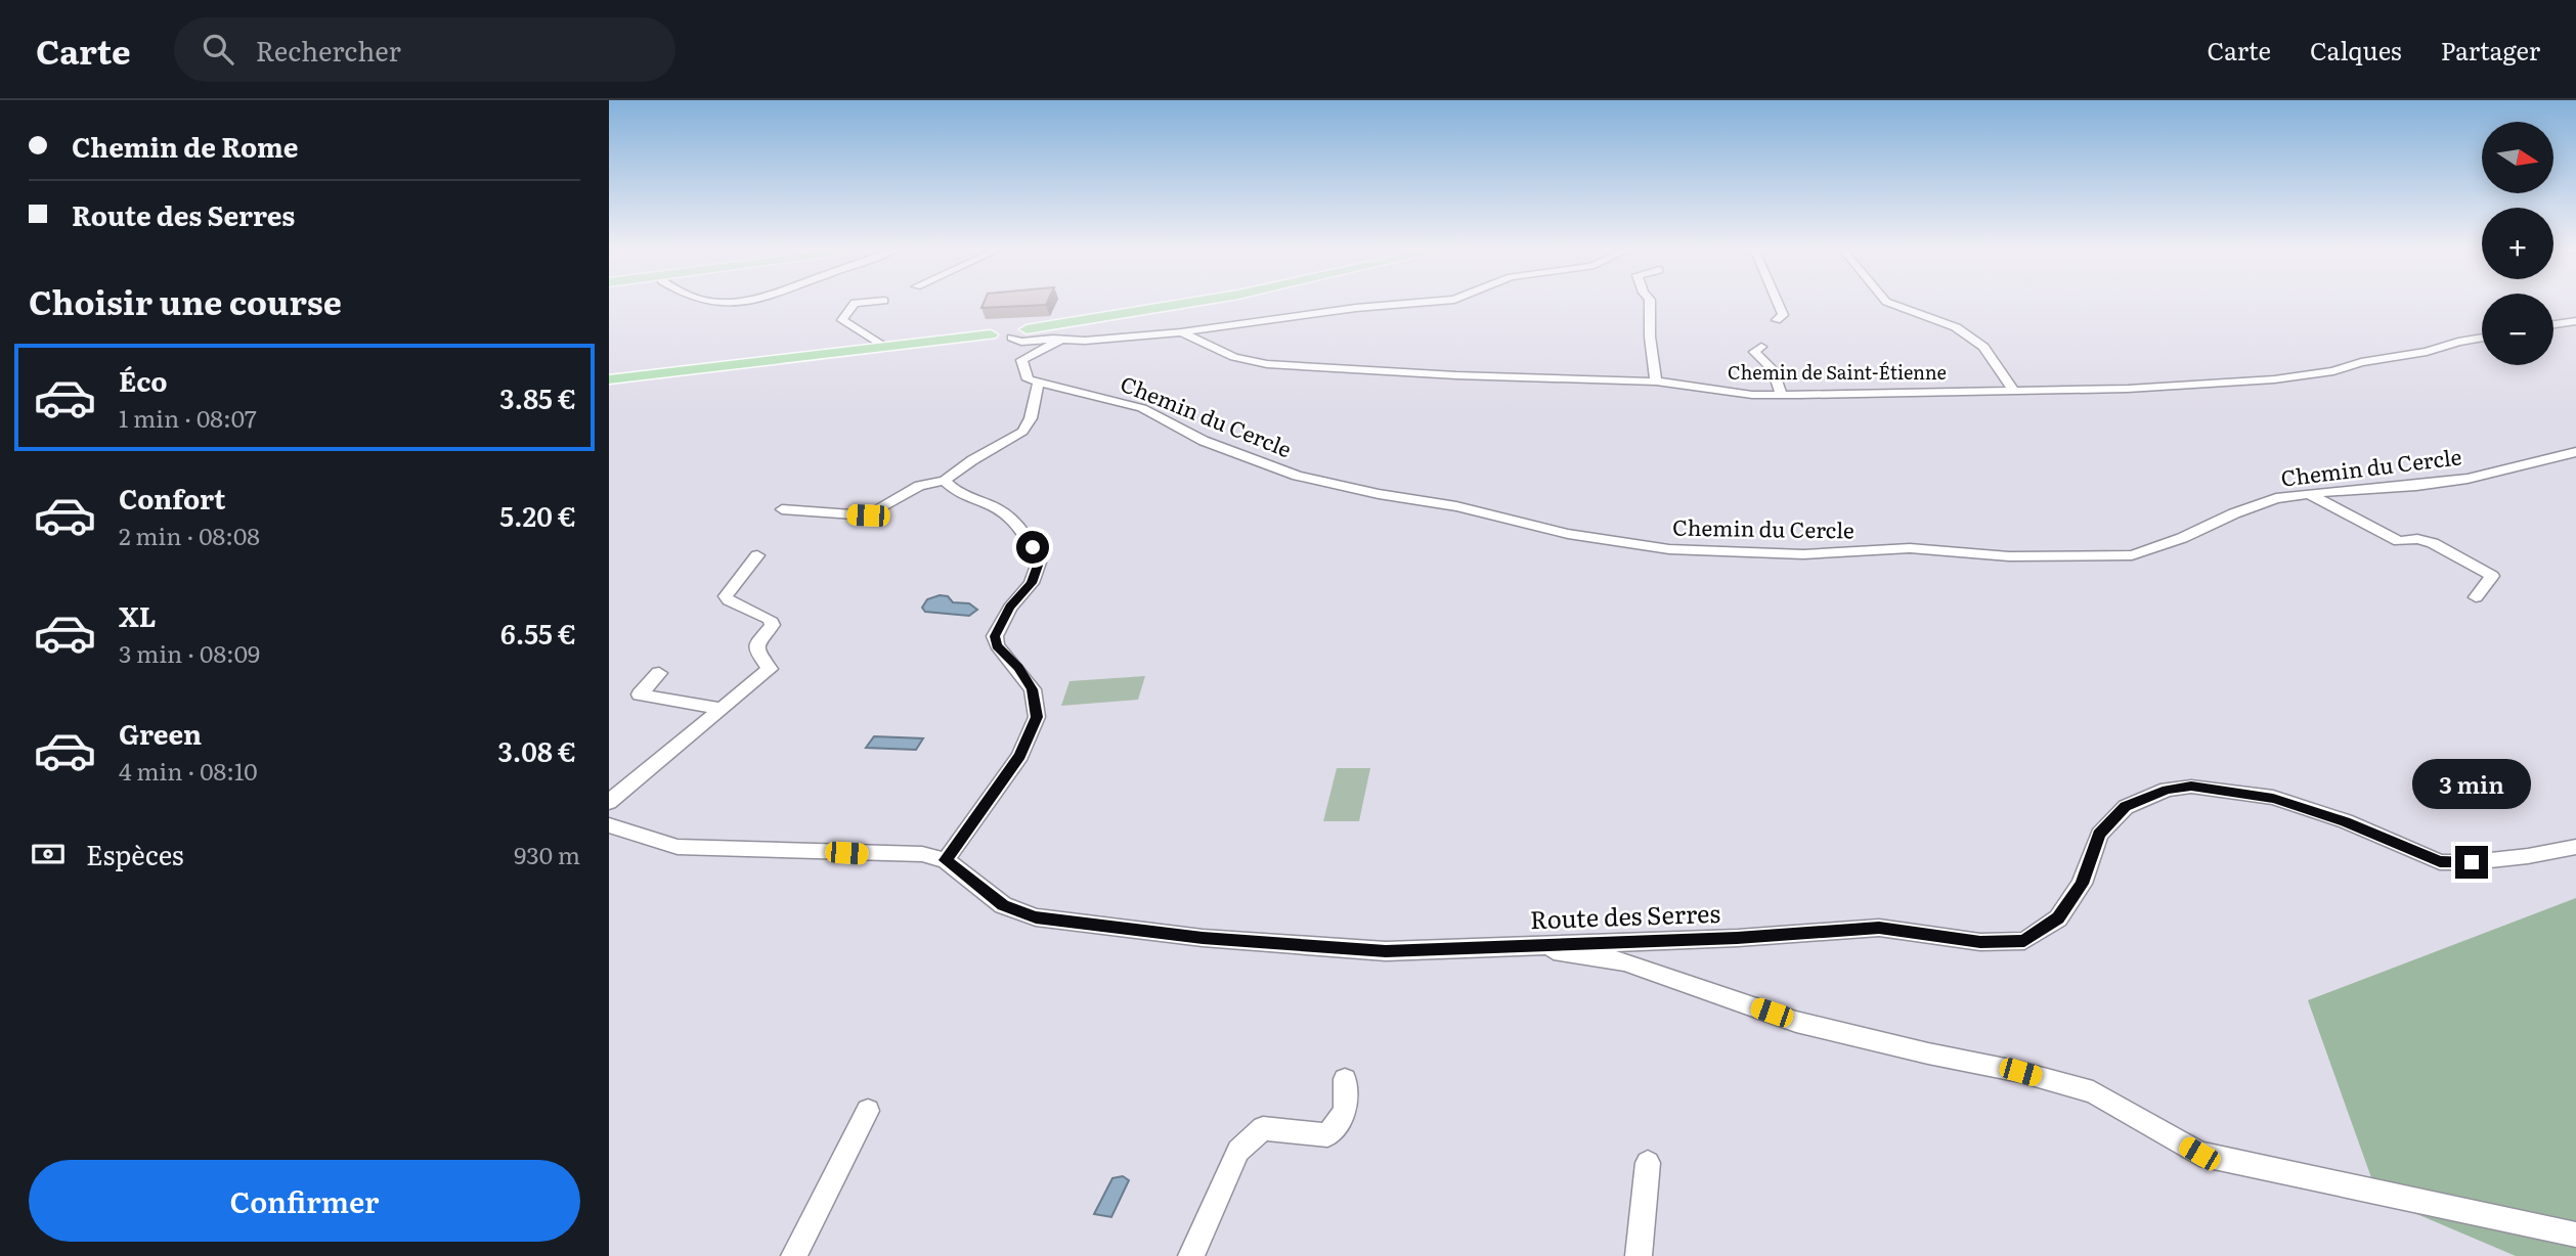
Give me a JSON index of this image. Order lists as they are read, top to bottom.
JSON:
{
  "streets": {
    "street": ["Chemin de Saint-Étienne", "Chemin du Cercle", "Route des Serres"]
  },
  "north": "right",
  "page": {
    "header": "Carte",
    "search": "Rechercher",
    "nav": ["Carte", "Calques", "Partager"],
    "banner": ["Chemin de Rome", "Route des Serres"],
    "map_buttons": ["+", "−"],
    "heading": "Choisir une course",
    "list": [
      {
        "name": "Éco",
        "note": "1 min · 08:07",
        "value": "3.85 €"
      },
      {
        "name": "Confort",
        "note": "2 min · 08:08",
        "value": "5.20 €"
      },
      {
        "name": "XL",
        "note": "3 min · 08:09",
        "value": "6.55 €"
      },
      {
        "name": "Green",
        "note": "4 min · 08:10",
        "value": "3.08 €"
      }
    ],
    "bubble": "3 min",
    "pay": ["Espèces", "930 m"],
    "buttons": "Confirmer"
  }
}
